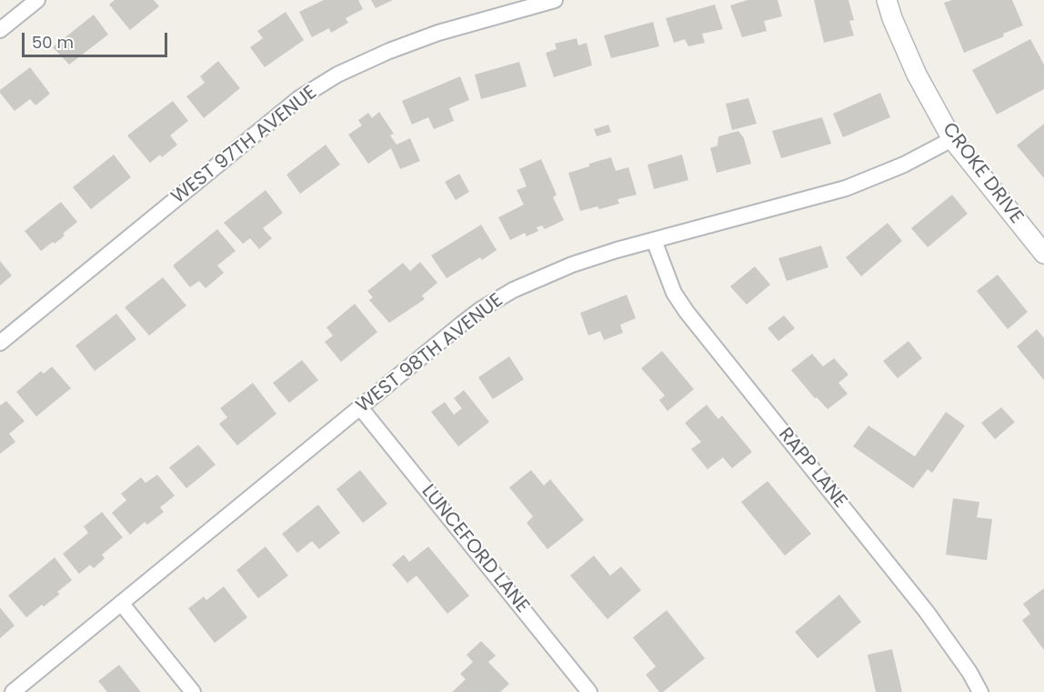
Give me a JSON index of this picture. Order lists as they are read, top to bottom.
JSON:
{
  "streets": {
    "street": [
      "WEST 97TH AVENUE",
      "CROKE DRIVE",
      "WEST 98TH AVENUE",
      "RAPP LANE",
      "LUNCEFORD LANE"
    ]
  },
  "crossings": [
    ["CROKE DRIVE", "WEST 98TH AVENUE"],
    ["WEST 98TH AVENUE", "RAPP LANE"],
    ["WEST 98TH AVENUE", "LUNCEFORD LANE"]
  ],
  "scale_bar": "50 m"
}
